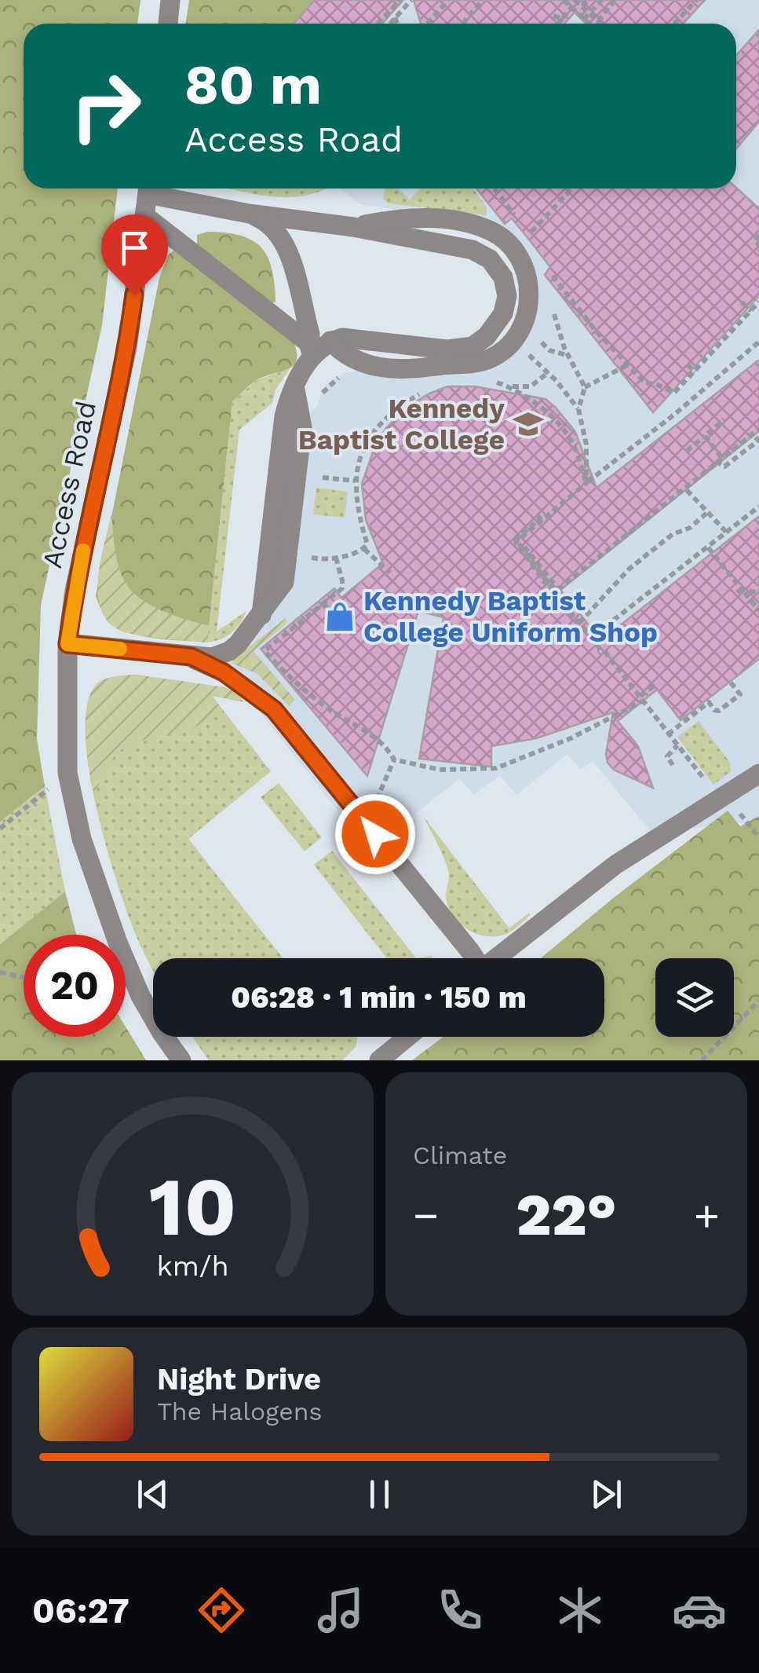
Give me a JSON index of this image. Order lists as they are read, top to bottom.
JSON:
{
  "streets": {
    "street": ["Access Road"]
  },
  "places": {
    "school or university": ["Kennedy Baptist College"],
    "shop": ["Kennedy Baptist College Uniform Shop"]
  },
  "page": {
    "turn": ["80 m", "Access Road"],
    "limit": "20",
    "trip": "06:28 · 1 min · 150 m",
    "tile": "Climate",
    "heat": ["−", "22°", "+"],
    "song": ["Night Drive", "The Halogens"],
    "tabs": "06:27",
    "gauge": ["10", "km/h"]
  }
}
